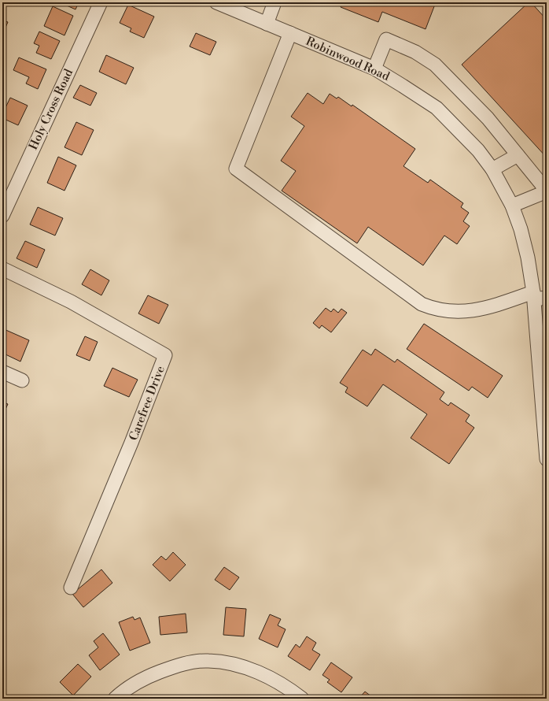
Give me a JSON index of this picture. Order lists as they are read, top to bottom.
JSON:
{
  "streets": {
    "street": ["Robinwood Road", "Holy Cross Road", "Carefree Drive"]
  }
}
